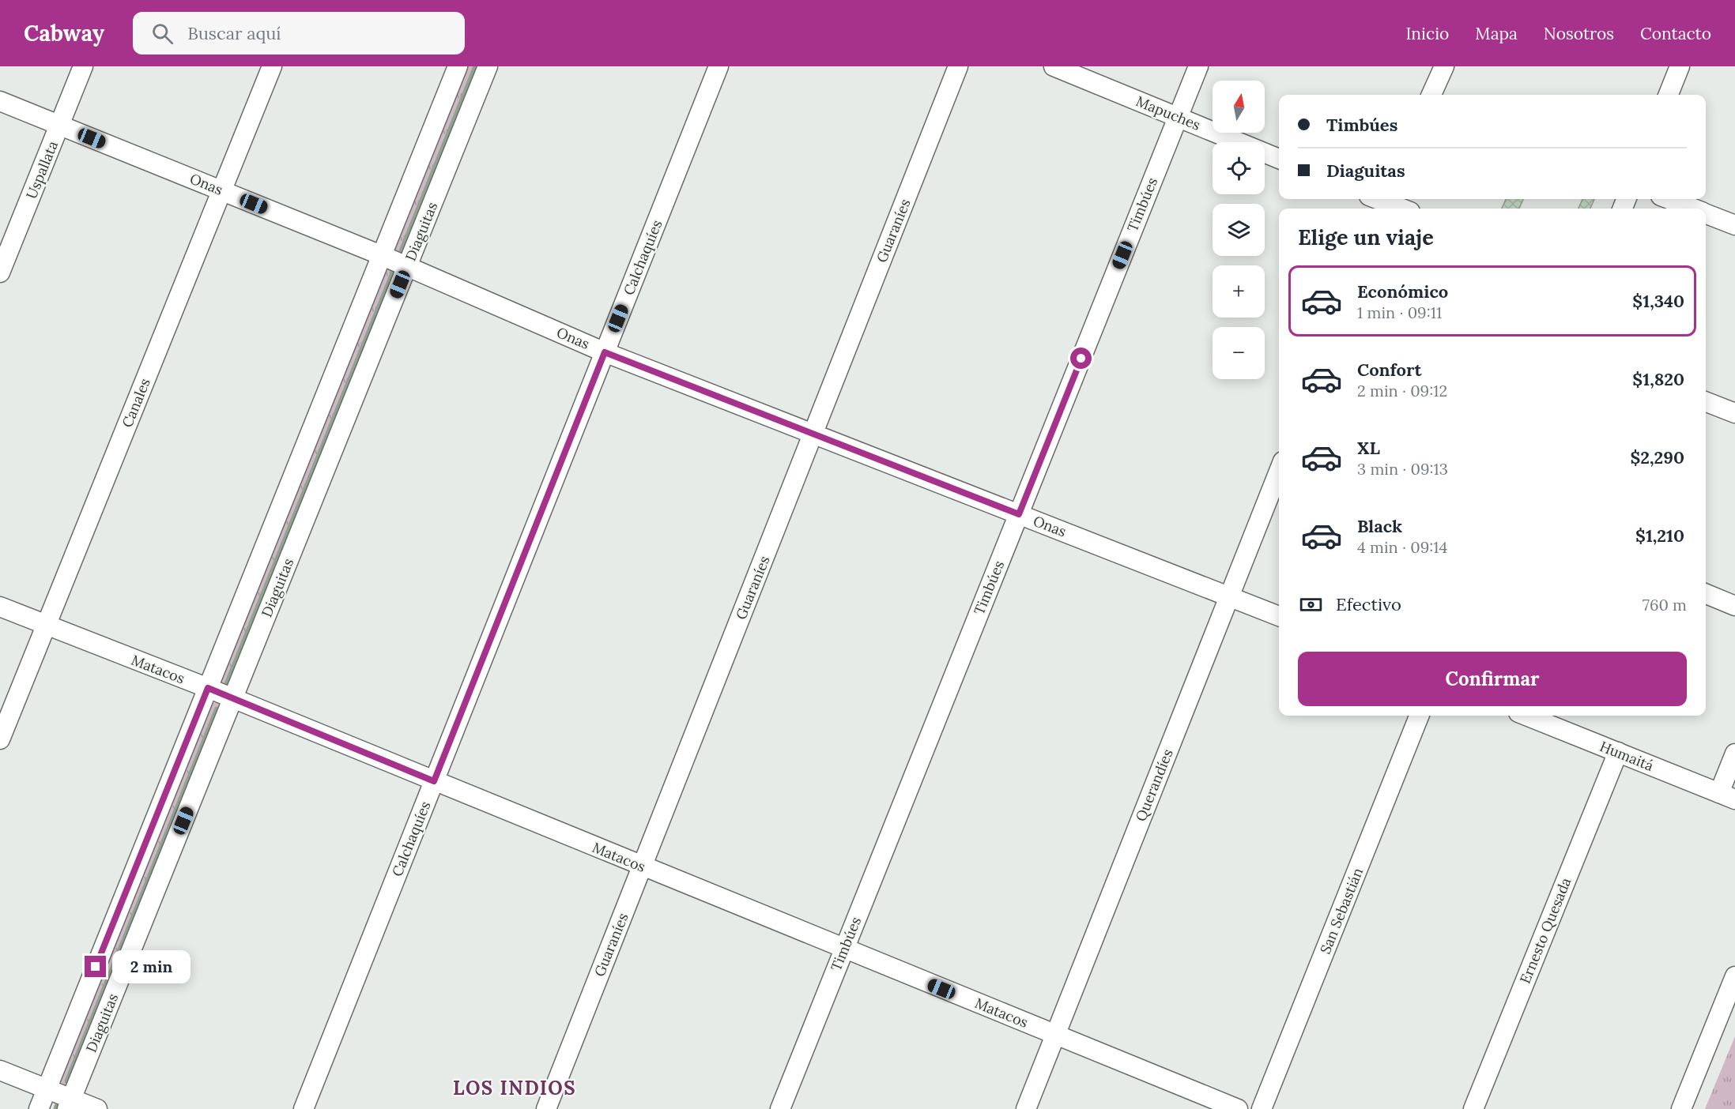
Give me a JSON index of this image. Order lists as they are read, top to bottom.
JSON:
{
  "streets": {
    "street": [
      "Mapuches",
      "Uspallata",
      "Onas",
      "Timbúes",
      "Guaraníes",
      "Diaguitas",
      "Calchaquíes",
      "Canales",
      "Matacos",
      "Humaitá",
      "Querandíes",
      "San Sebastián",
      "Ernesto Quesada"
    ]
  },
  "crossings": [
    ["Mapuches", "Timbúes"],
    ["Uspallata", "Onas"],
    ["Onas", "Timbúes"],
    ["Onas", "Guaraníes"],
    ["Onas", "Diaguitas"],
    ["Onas", "Calchaquíes"],
    ["Onas", "Canales"],
    ["Onas", "Querandíes"],
    ["Timbúes", "Matacos"],
    ["Guaraníes", "Matacos"],
    ["Diaguitas", "Matacos"],
    ["Calchaquíes", "Matacos"],
    ["Canales", "Matacos"],
    ["Matacos", "Querandíes"],
    ["Humaitá", "Ernesto Quesada"]
  ],
  "districts": ["LOS INDIOS"],
  "north": "top",
  "page": {
    "header": "Cabway",
    "search": "Buscar aquí",
    "nav": [
      "Inicio",
      "Mapa",
      "Nosotros",
      "Contacto"
    ],
    "map_buttons": ["+", "−"],
    "banner": ["Timbúes", "Diaguitas"],
    "heading": "Elige un viaje",
    "list": [
      {
        "name": "Económico",
        "note": "1 min · 09:11",
        "value": "$1,340"
      },
      {
        "name": "Confort",
        "note": "2 min · 09:12",
        "value": "$1,820"
      },
      {
        "name": "XL",
        "note": "3 min · 09:13",
        "value": "$2,290"
      },
      {
        "name": "Black",
        "note": "4 min · 09:14",
        "value": "$1,210"
      }
    ],
    "pay": ["Efectivo", "760 m"],
    "buttons": "Confirmar",
    "bubble": "2 min"
  }
}
